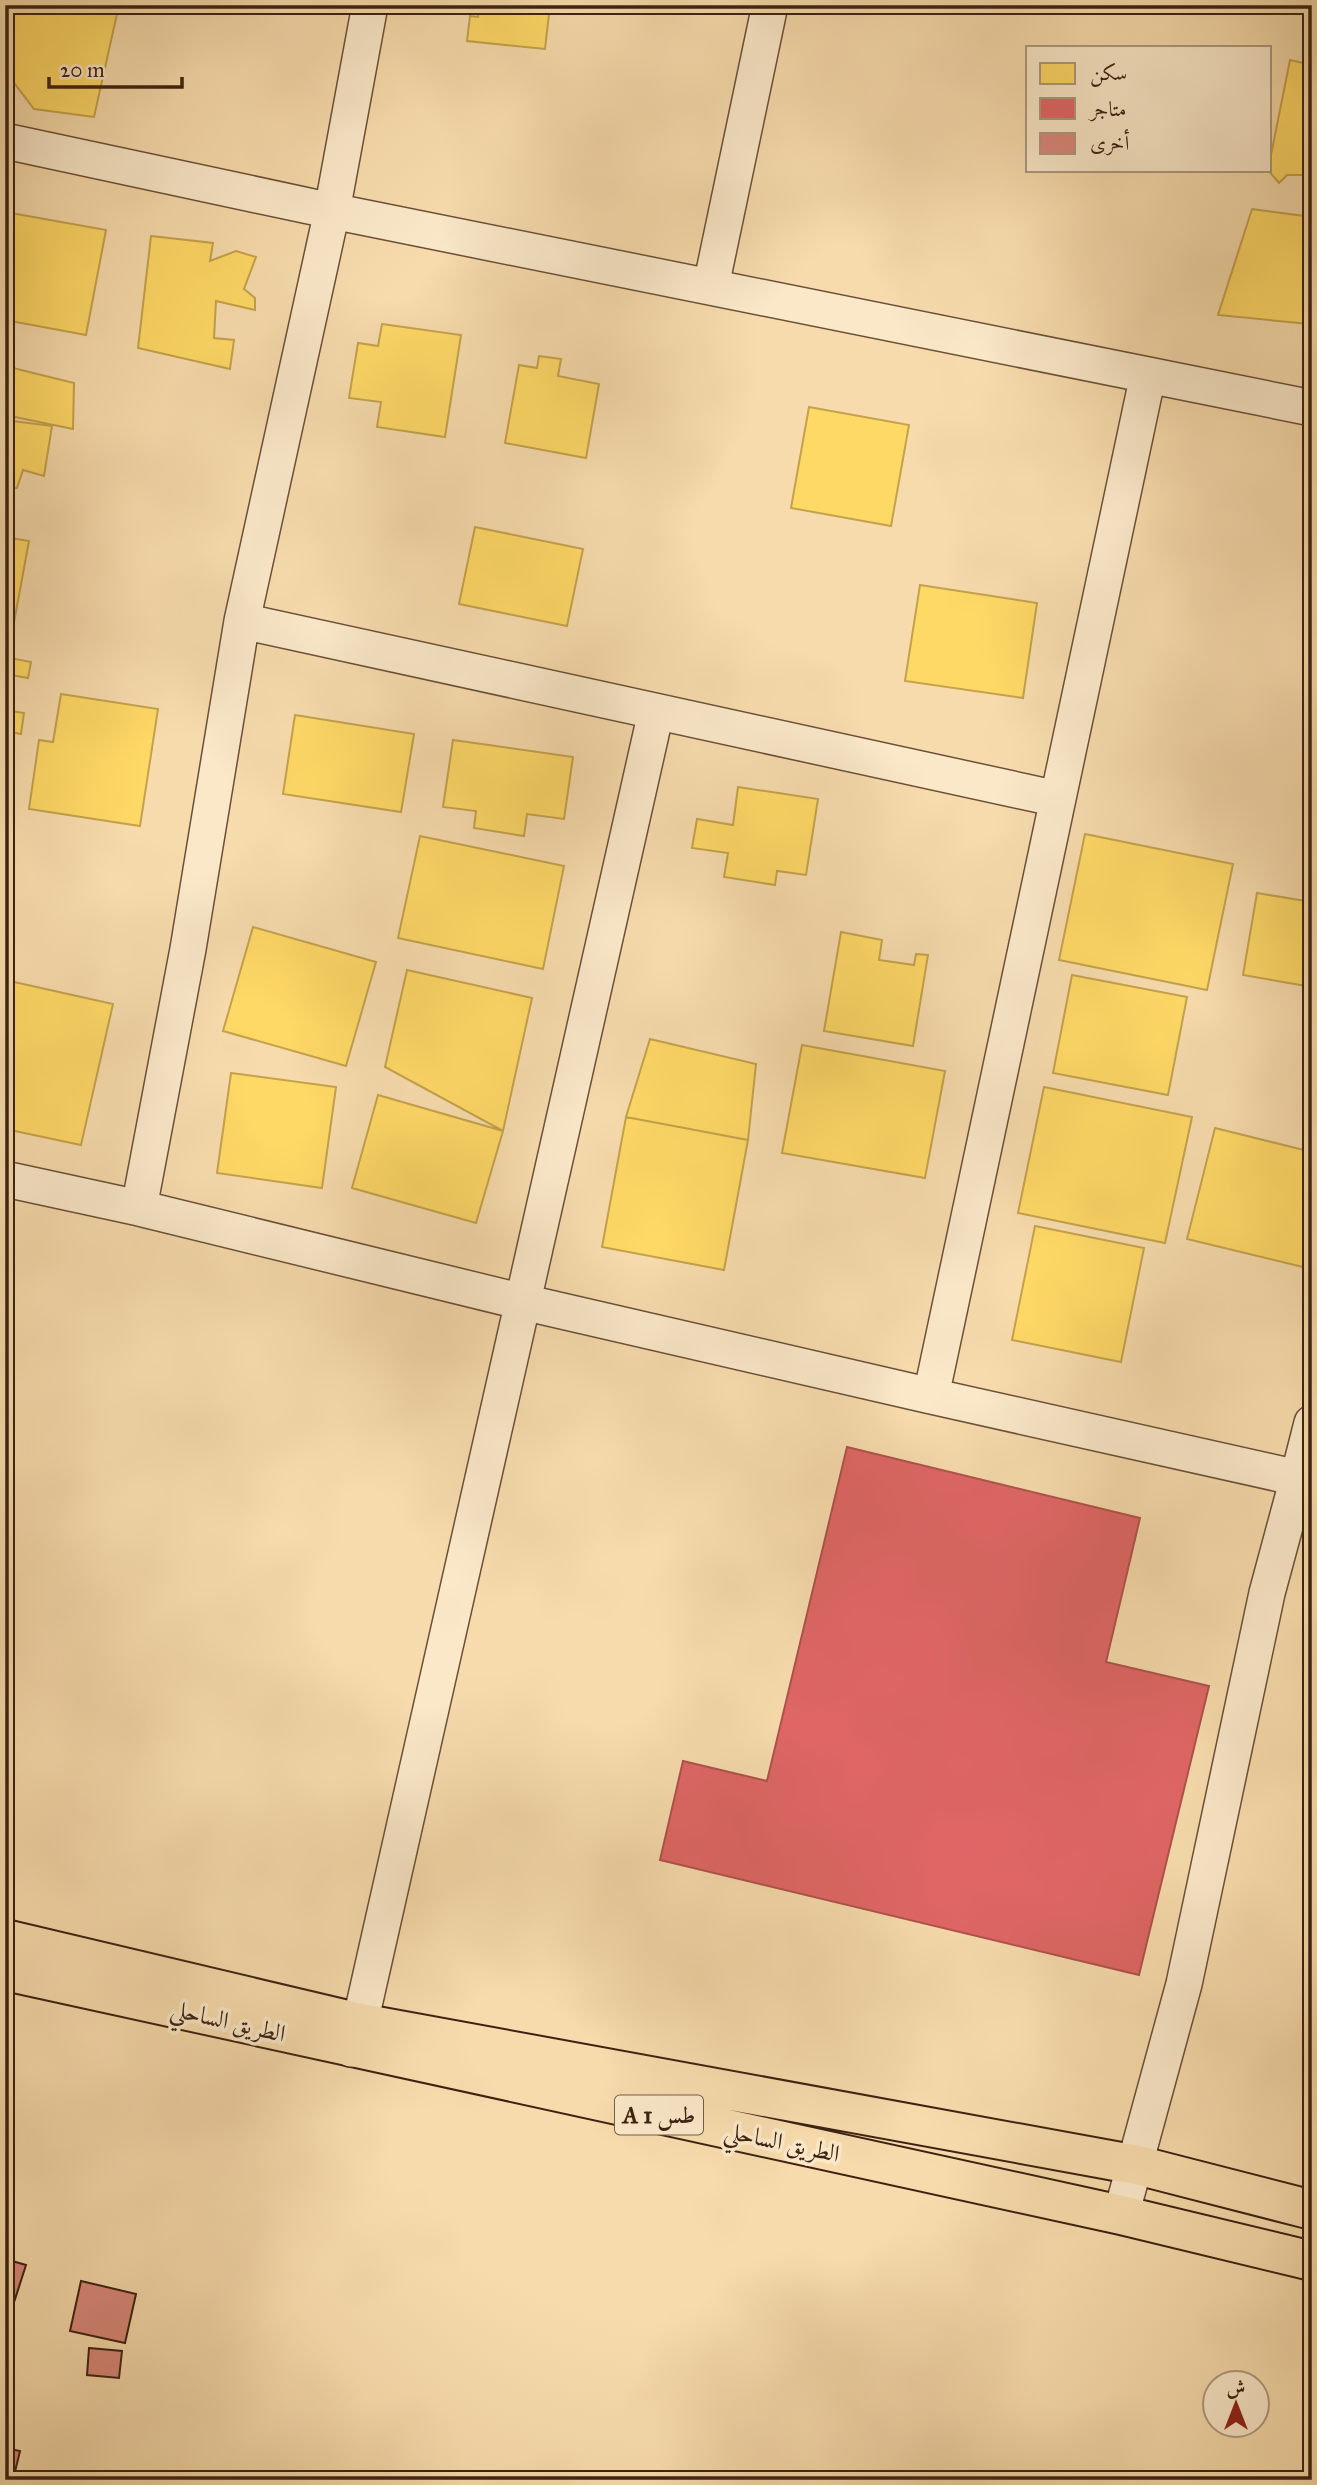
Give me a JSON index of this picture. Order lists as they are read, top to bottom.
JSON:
{
  "streets": {
    "highway": ["الطريق الساحلي", "A 1 طس"]
  },
  "crossings": [
    ["الطريق الساحلي", "A 1 طس"]
  ],
  "legend": ["سكن", "متاجر", "أخرى"],
  "scale_bar": "20 m",
  "north": "top"
}
